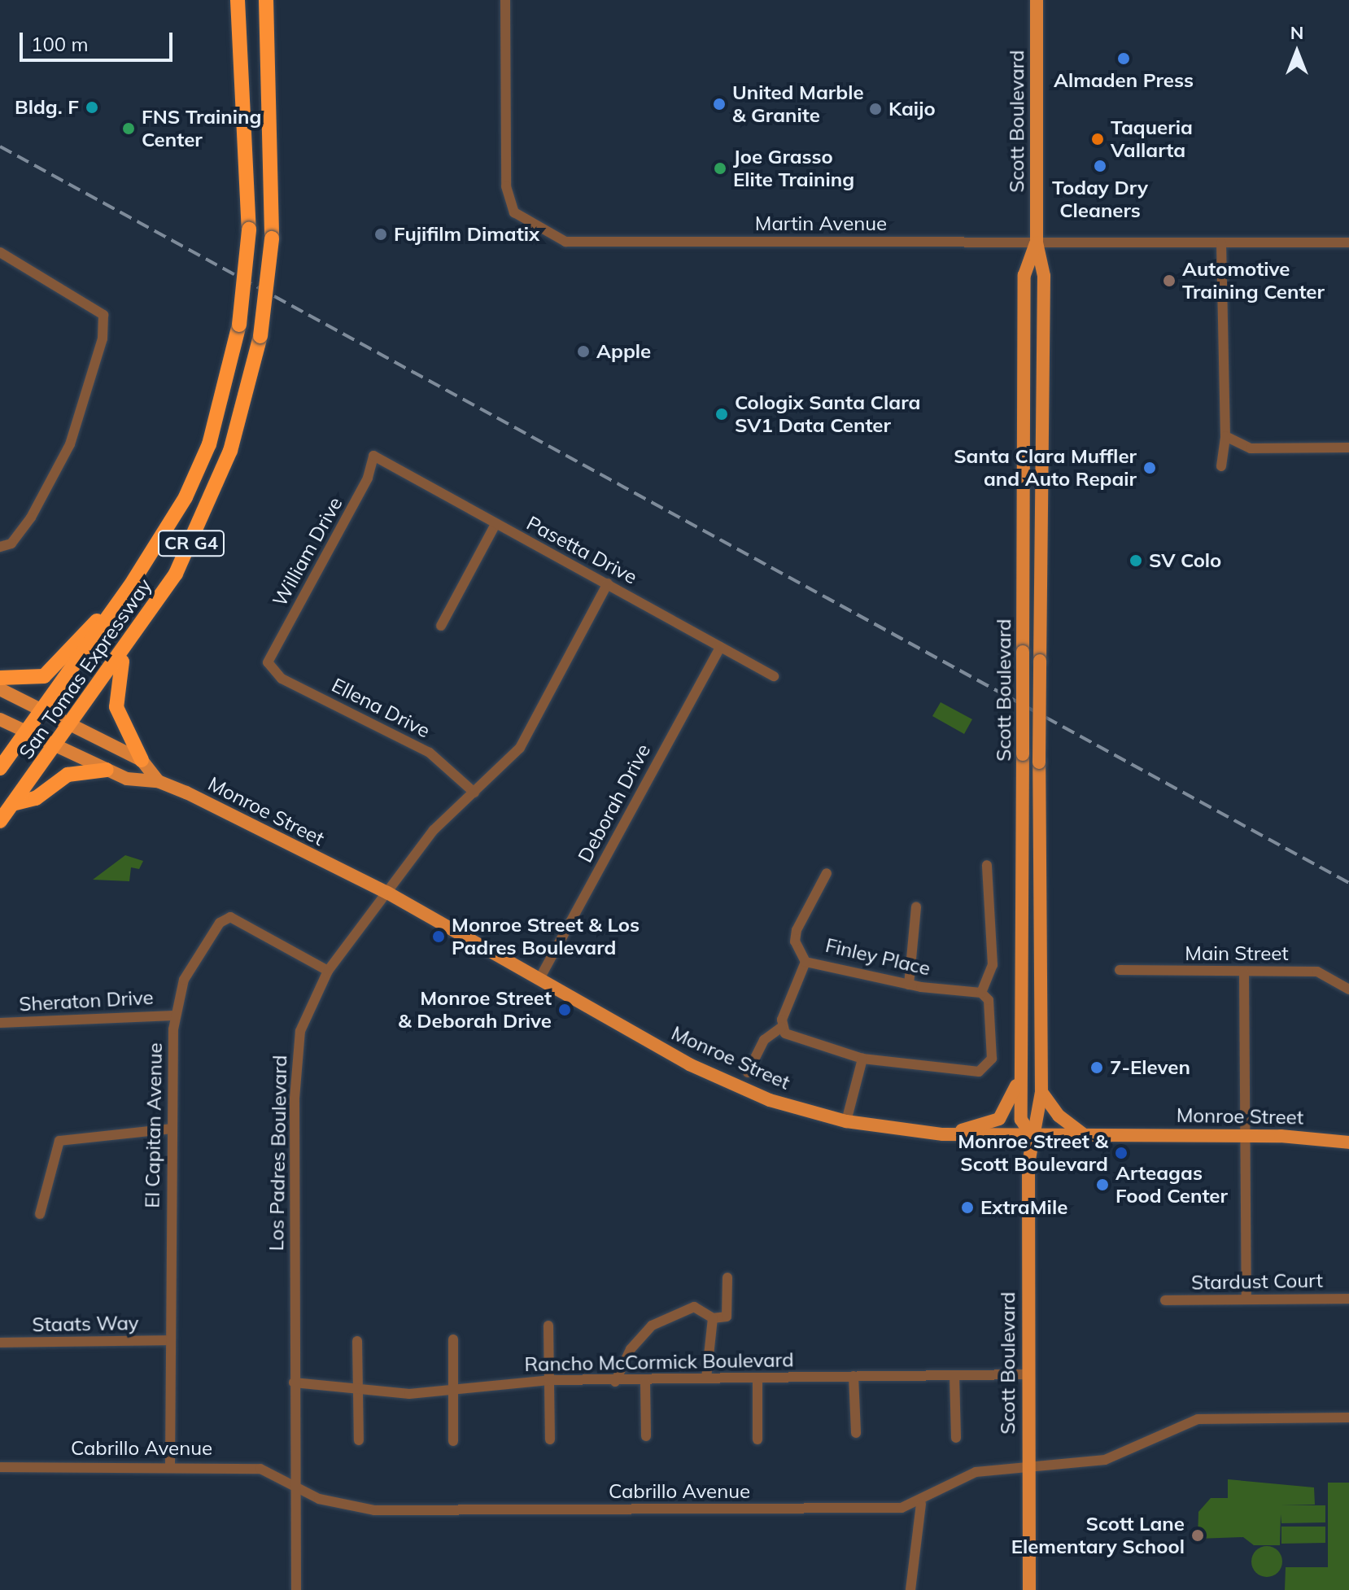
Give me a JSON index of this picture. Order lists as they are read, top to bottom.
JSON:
{
  "streets": {
    "highway": ["CR G4", "San Tomas Expressway"],
    "main road": ["Scott Boulevard", "Monroe Street"],
    "street": [
      "Martin Avenue",
      "Pasetta Drive",
      "William Drive",
      "Ellena Drive",
      "Deborah Drive",
      "Main Street",
      "Finley Place",
      "Sheraton Drive",
      "El Capitan Avenue",
      "Los Padres Boulevard",
      "Stardust Court",
      "Staats Way",
      "Rancho McCormick Boulevard",
      "Cabrillo Avenue"
    ]
  },
  "crossings": [
    ["Scott Boulevard", "Martin Avenue"],
    ["Scott Boulevard", "Monroe Street"],
    ["Scott Boulevard", "Rancho McCormick Boulevard"],
    ["Scott Boulevard", "Cabrillo Avenue"],
    ["Pasetta Drive", "William Drive"],
    ["Pasetta Drive", "Deborah Drive"],
    ["Pasetta Drive", "Los Padres Boulevard"],
    ["William Drive", "Ellena Drive"],
    ["San Tomas Expressway", "Monroe Street"],
    ["Ellena Drive", "Los Padres Boulevard"],
    ["Deborah Drive", "Monroe Street"],
    ["Monroe Street", "Los Padres Boulevard"],
    ["Sheraton Drive", "El Capitan Avenue"],
    ["El Capitan Avenue", "Los Padres Boulevard"],
    ["El Capitan Avenue", "Staats Way"],
    ["El Capitan Avenue", "Cabrillo Avenue"],
    ["Los Padres Boulevard", "Rancho McCormick Boulevard"],
    ["Los Padres Boulevard", "Cabrillo Avenue"]
  ],
  "places": [
    "Almaden Press",
    "United Marble & Granite",
    "Bldg. F",
    "Kaijo",
    "FNS Training Center",
    "Taqueria Vallarta",
    "Today Dry Cleaners",
    "Joe Grasso Elite Training",
    "Fujifilm Dimatix",
    "Automotive Training Center",
    "Apple",
    "Cologix Santa Clara SV1 Data Center",
    "Santa Clara Muffler and Auto Repair",
    "SV Colo",
    "Monroe Street & Los Padres Boulevard",
    "Monroe Street & Deborah Drive",
    "7-Eleven",
    "Monroe Street & Scott Boulevard",
    "Arteagas Food Center",
    "ExtraMile",
    "Scott Lane Elementary School"
  ],
  "scale_bar": "100 m",
  "north": "top"
}
